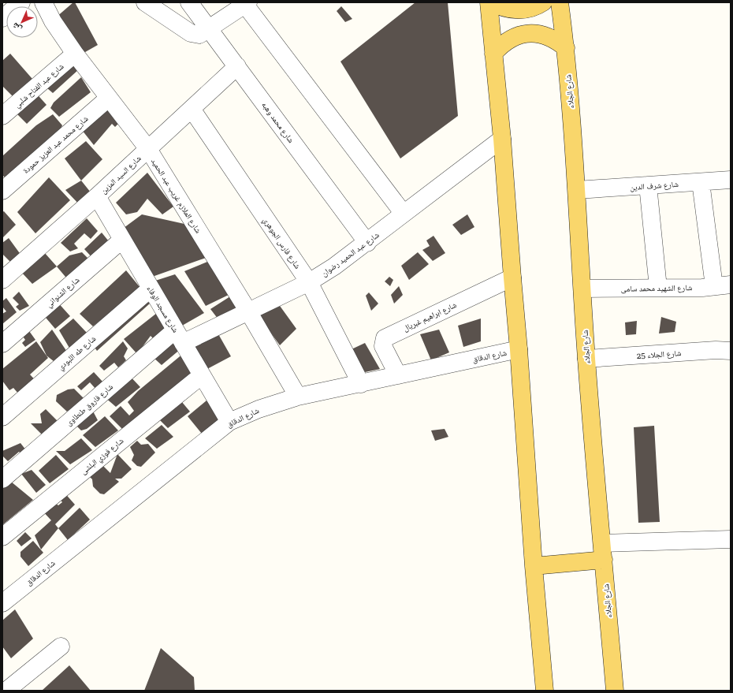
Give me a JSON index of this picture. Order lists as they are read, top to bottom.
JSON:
{
  "streets": {
    "main road": ["شارع الجلاء"],
    "street": [
      "شارع عبد الفتاح شلبي",
      "شارع محمد وهبه",
      "شارع محمد عبد العزيز حمودة",
      "شارع السيد المزين",
      "شارع شرف الدين",
      "شارع الملازم غريب عبد الحميد",
      "شارع فارس الجوهري",
      "شارع عبد الحميد رضوان",
      "شارع الشهيد محمد سامى",
      "شارع الشنواني",
      "شارع مسجد الوفاء",
      "شارع ابراهيم غبريال",
      "شارع طه اللبودي",
      "شارع الجلاء 25",
      "شارع الدقاق",
      "شارع فاروق طنطاوى",
      "شارع فوزي البلشى"
    ]
  },
  "crossings": [
    ["شارع عبد الفتاح شلبي", "شارع الملازم غريب عبد الحميد"],
    ["شارع الجلاء", "شارع شرف الدين"],
    ["شارع الجلاء", "شارع الشهيد محمد سامى"],
    ["شارع الجلاء", "شارع الجلاء 25"],
    ["شارع محمد وهبه", "شارع السيد المزين"],
    ["شارع محمد وهبه", "شارع عبد الحميد رضوان"],
    ["شارع محمد عبد العزيز حمودة", "شارع الملازم غريب عبد الحميد"],
    ["شارع السيد المزين", "شارع الملازم غريب عبد الحميد"],
    ["شارع السيد المزين", "شارع فارس الجوهري"],
    ["شارع السيد المزين", "شارع مسجد الوفاء"],
    ["شارع الملازم غريب عبد الحميد", "شارع عبد الحميد رضوان"],
    ["شارع الملازم غريب عبد الحميد", "شارع الدقاق"],
    ["شارع فارس الجوهري", "شارع عبد الحميد رضوان"],
    ["شارع فارس الجوهري", "شارع الدقاق"],
    ["شارع عبد الحميد رضوان", "شارع مسجد الوفاء"],
    ["شارع عبد الحميد رضوان", "شارع فاروق طنطاوى"],
    ["شارع الشنواني", "شارع مسجد الوفاء"],
    ["شارع مسجد الوفاء", "شارع طه اللبودي"],
    ["شارع مسجد الوفاء", "شارع الدقاق"],
    ["شارع مسجد الوفاء", "شارع فاروق طنطاوى"],
    ["شارع مسجد الوفاء", "شارع فوزي البلشى"],
    ["شارع ابراهيم غبريال", "شارع الدقاق"]
  ],
  "north": "bottom left"
}
